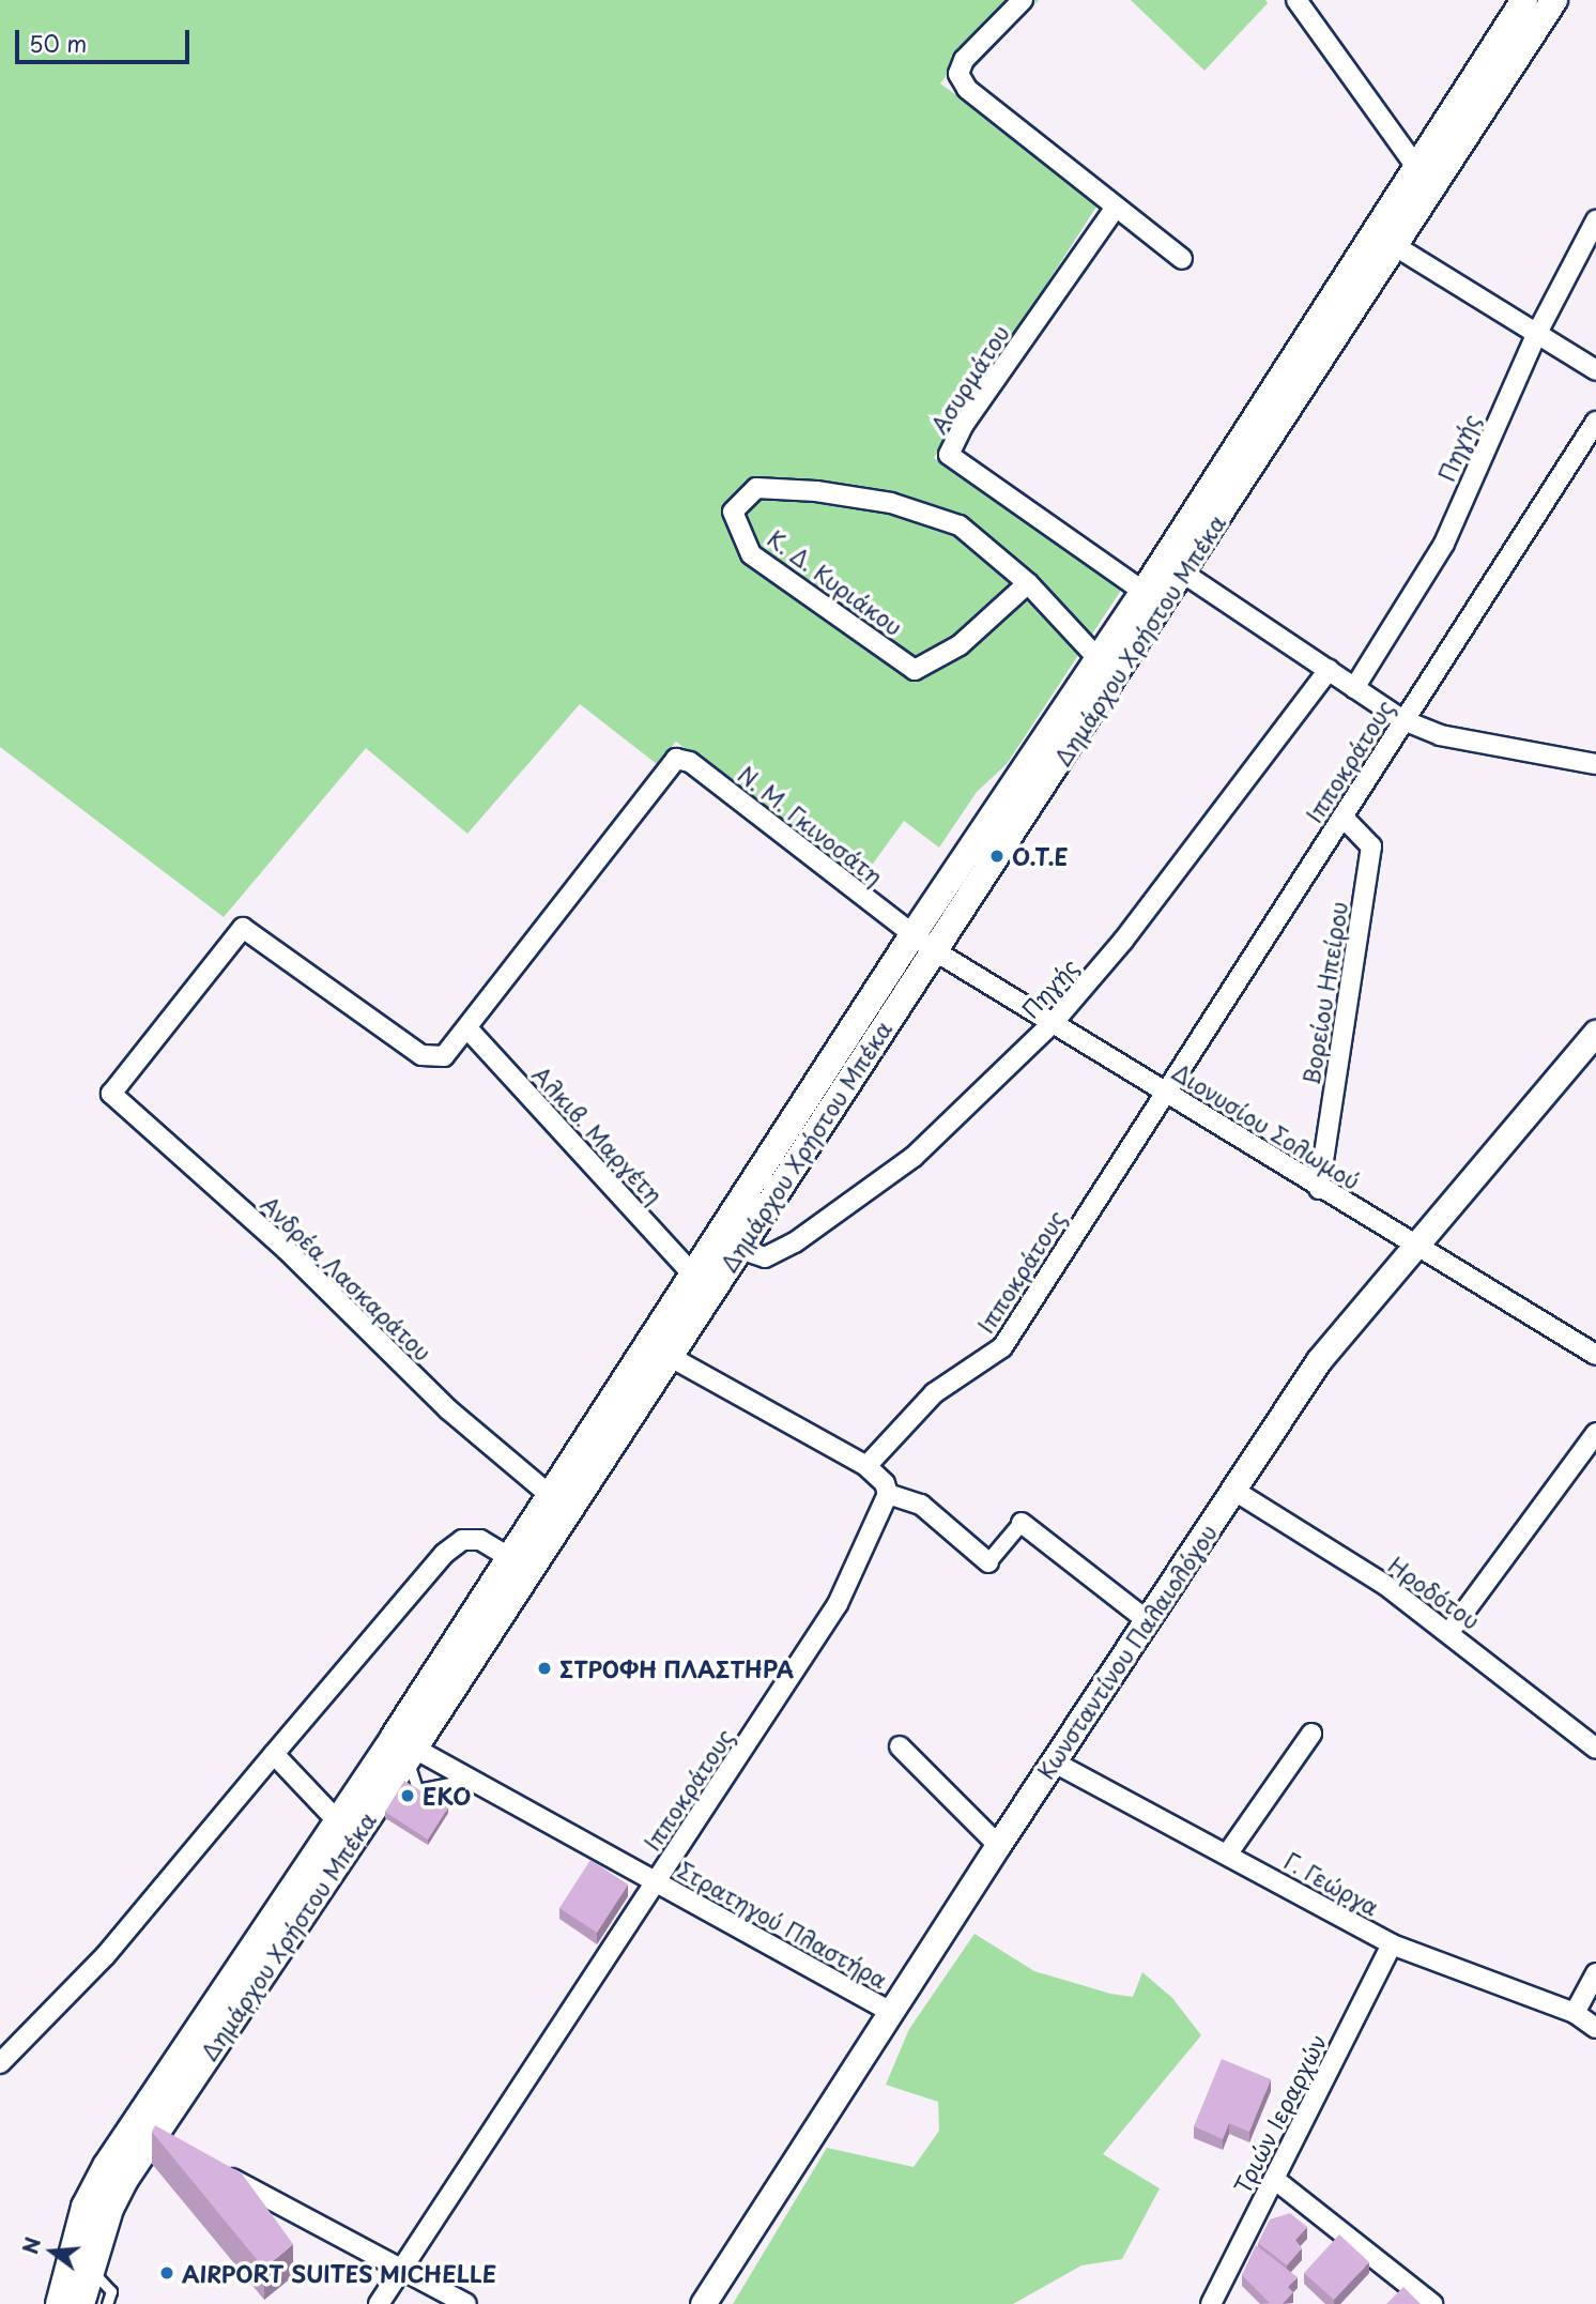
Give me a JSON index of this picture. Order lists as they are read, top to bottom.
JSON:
{
  "streets": {
    "main road": ["Δημάρχου Χρήστου Μπέκα"],
    "street": [
      "Ασυρμάτου",
      "Πηγής",
      "Κ. Δ. Κυριάκου",
      "Ιπποκράτους",
      "Ν. Μ. Γκινοσάτη",
      "Βορείου Ηπείρου",
      "Διονυσίου Σολωμού",
      "Αλκιβ. Μαργέτη",
      "Ανδρέα Λασκαράτου",
      "Ηροδότου",
      "Κωνσταντίνου Παλαιολόγου",
      "Γ. Γεώργα",
      "Στρατηγού Πλαστήρα",
      "Τριών Ιεραρχών"
    ]
  },
  "crossings": [
    ["Ασυρμάτου", "Δημάρχου Χρήστου Μπέκα"],
    ["Πηγής", "Δημάρχου Χρήστου Μπέκα"],
    ["Πηγής", "Διονυσίου Σολωμού"],
    ["Κ. Δ. Κυριάκου", "Δημάρχου Χρήστου Μπέκα"],
    ["Δημάρχου Χρήστου Μπέκα", "Ν. Μ. Γκινοσάτη"],
    ["Δημάρχου Χρήστου Μπέκα", "Διονυσίου Σολωμού"],
    ["Δημάρχου Χρήστου Μπέκα", "Αλκιβ. Μαργέτη"],
    ["Δημάρχου Χρήστου Μπέκα", "Ανδρέα Λασκαράτου"],
    ["Δημάρχου Χρήστου Μπέκα", "Στρατηγού Πλαστήρα"],
    ["Ιπποκράτους", "Βορείου Ηπείρου"],
    ["Ιπποκράτους", "Διονυσίου Σολωμού"],
    ["Ιπποκράτους", "Στρατηγού Πλαστήρα"],
    ["Ν. Μ. Γκινοσάτη", "Διονυσίου Σολωμού"],
    ["Ν. Μ. Γκινοσάτη", "Αλκιβ. Μαργέτη"],
    ["Ν. Μ. Γκινοσάτη", "Ανδρέα Λασκαράτου"],
    ["Βορείου Ηπείρου", "Διονυσίου Σολωμού"],
    ["Διονυσίου Σολωμού", "Κωνσταντίνου Παλαιολόγου"],
    ["Αλκιβ. Μαργέτη", "Ανδρέα Λασκαράτου"],
    ["Ηροδότου", "Κωνσταντίνου Παλαιολόγου"],
    ["Κωνσταντίνου Παλαιολόγου", "Γ. Γεώργα"],
    ["Κωνσταντίνου Παλαιολόγου", "Στρατηγού Πλαστήρα"],
    ["Γ. Γεώργα", "Τριών Ιεραρχών"]
  ],
  "places": [
    "Ο.Τ.Ε",
    "ΣΤΡΟΦΗ ΠΛΑΣΤΗΡΑ",
    "ΕΚΟ",
    "AIRPORT SUITES MICHELLE"
  ],
  "scale_bar": "50 m",
  "north": "left"
}
